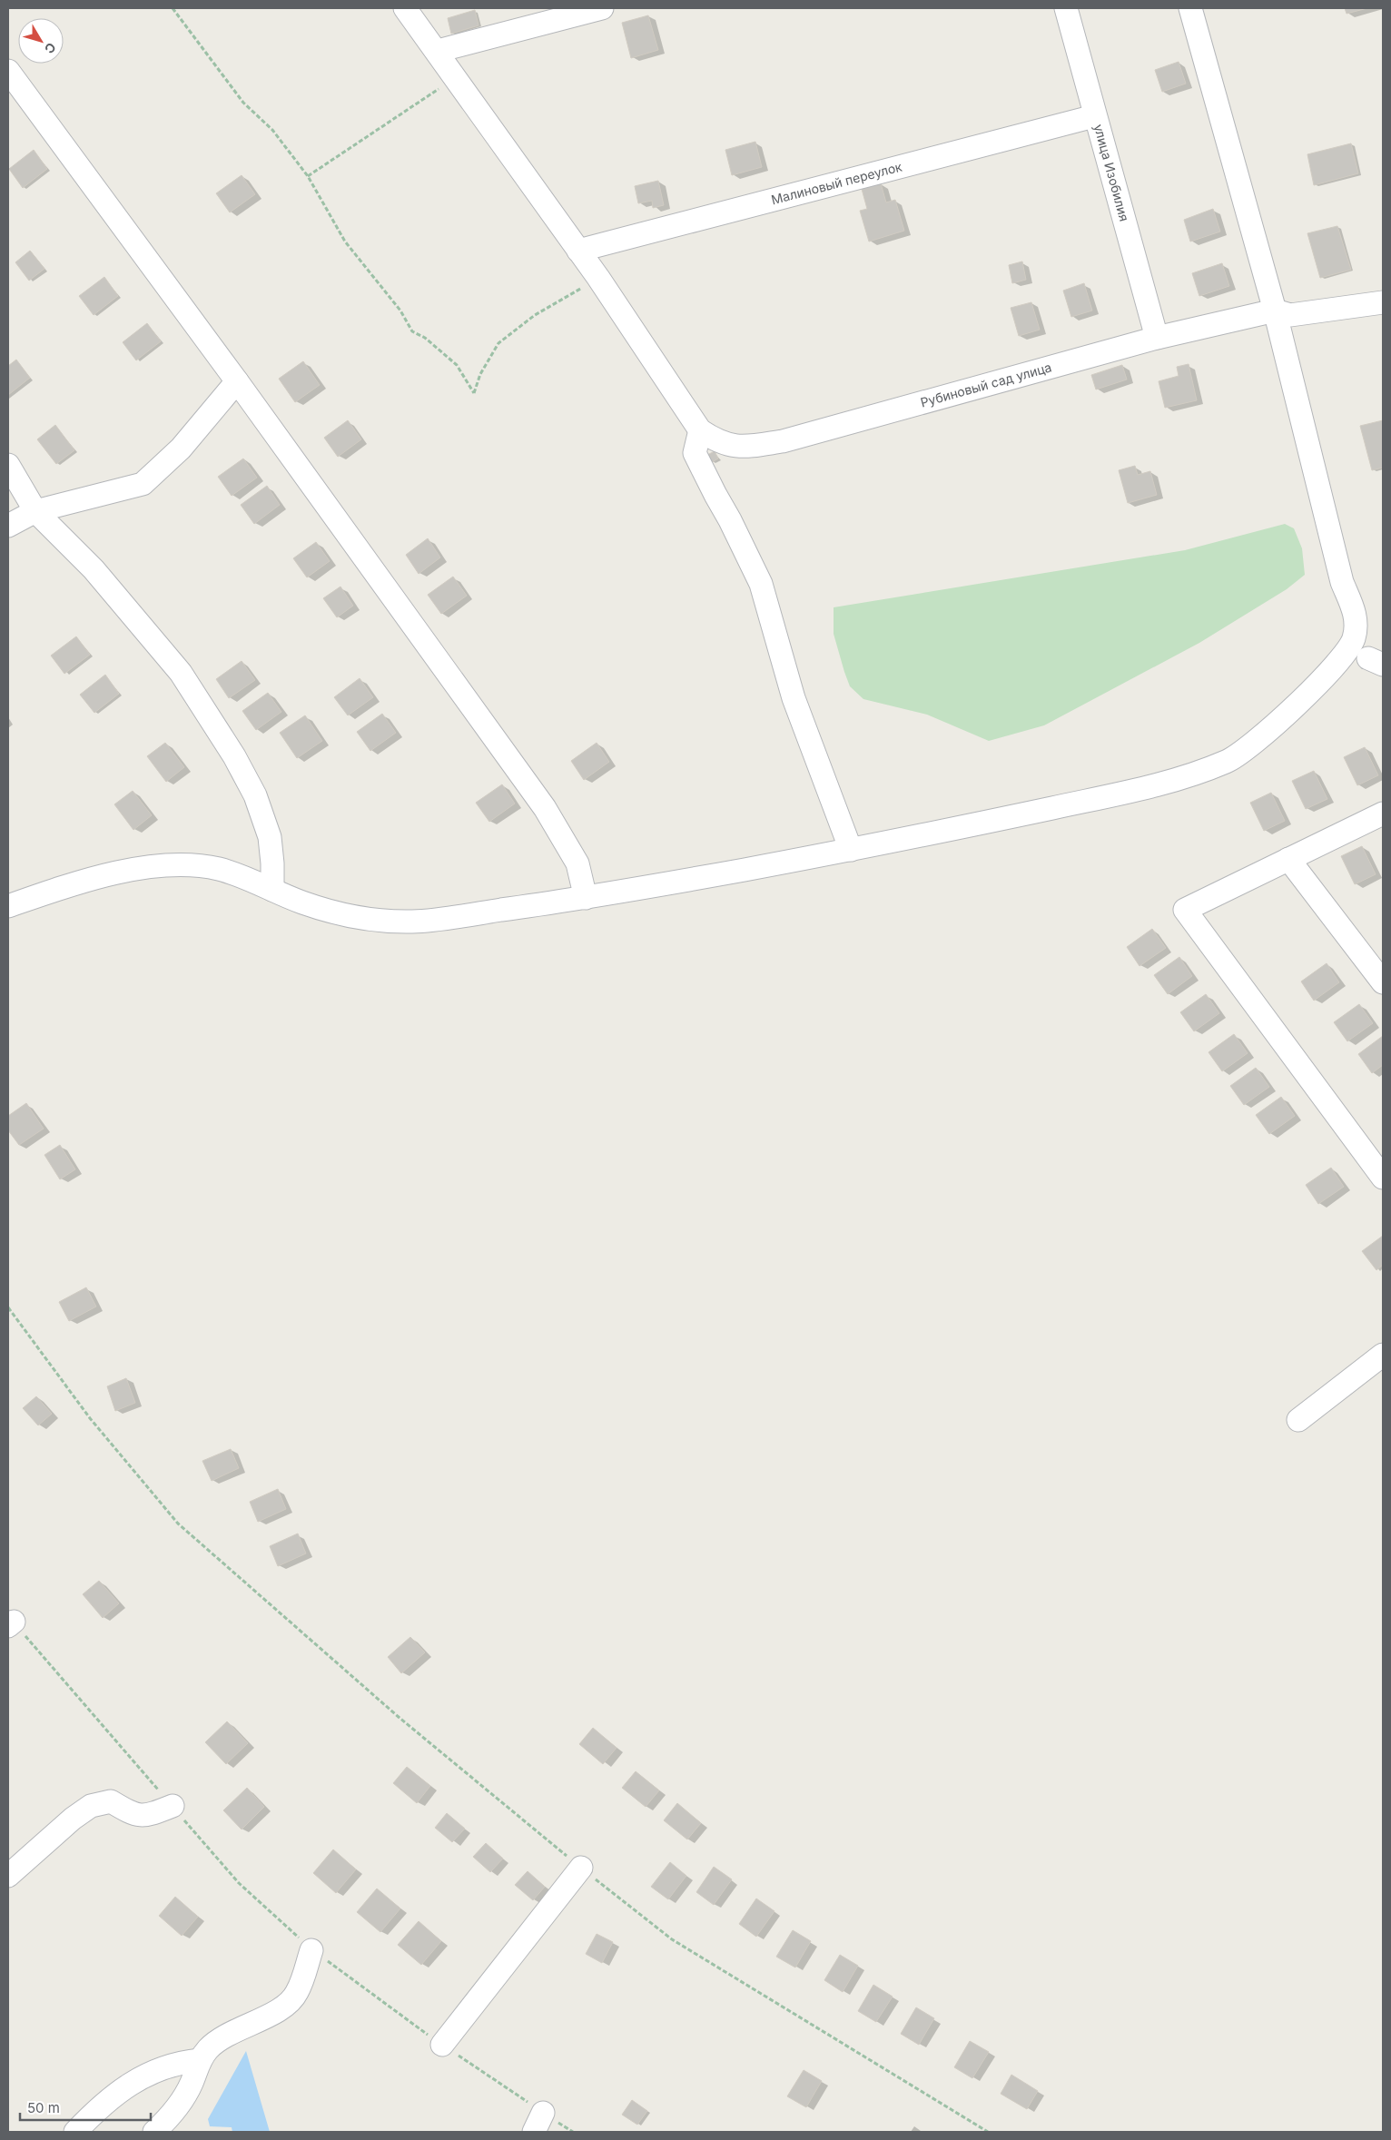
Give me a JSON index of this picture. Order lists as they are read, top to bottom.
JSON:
{
  "streets": {
    "street": ["улица Изобилия", "Малиновый переулок", "Рубиновый сад улица"]
  },
  "crossings": [
    ["улица Изобилия", "Малиновый переулок"],
    ["улица Изобилия", "Рубиновый сад улица"]
  ],
  "scale_bar": "50 m",
  "north": "bottom right"
}
